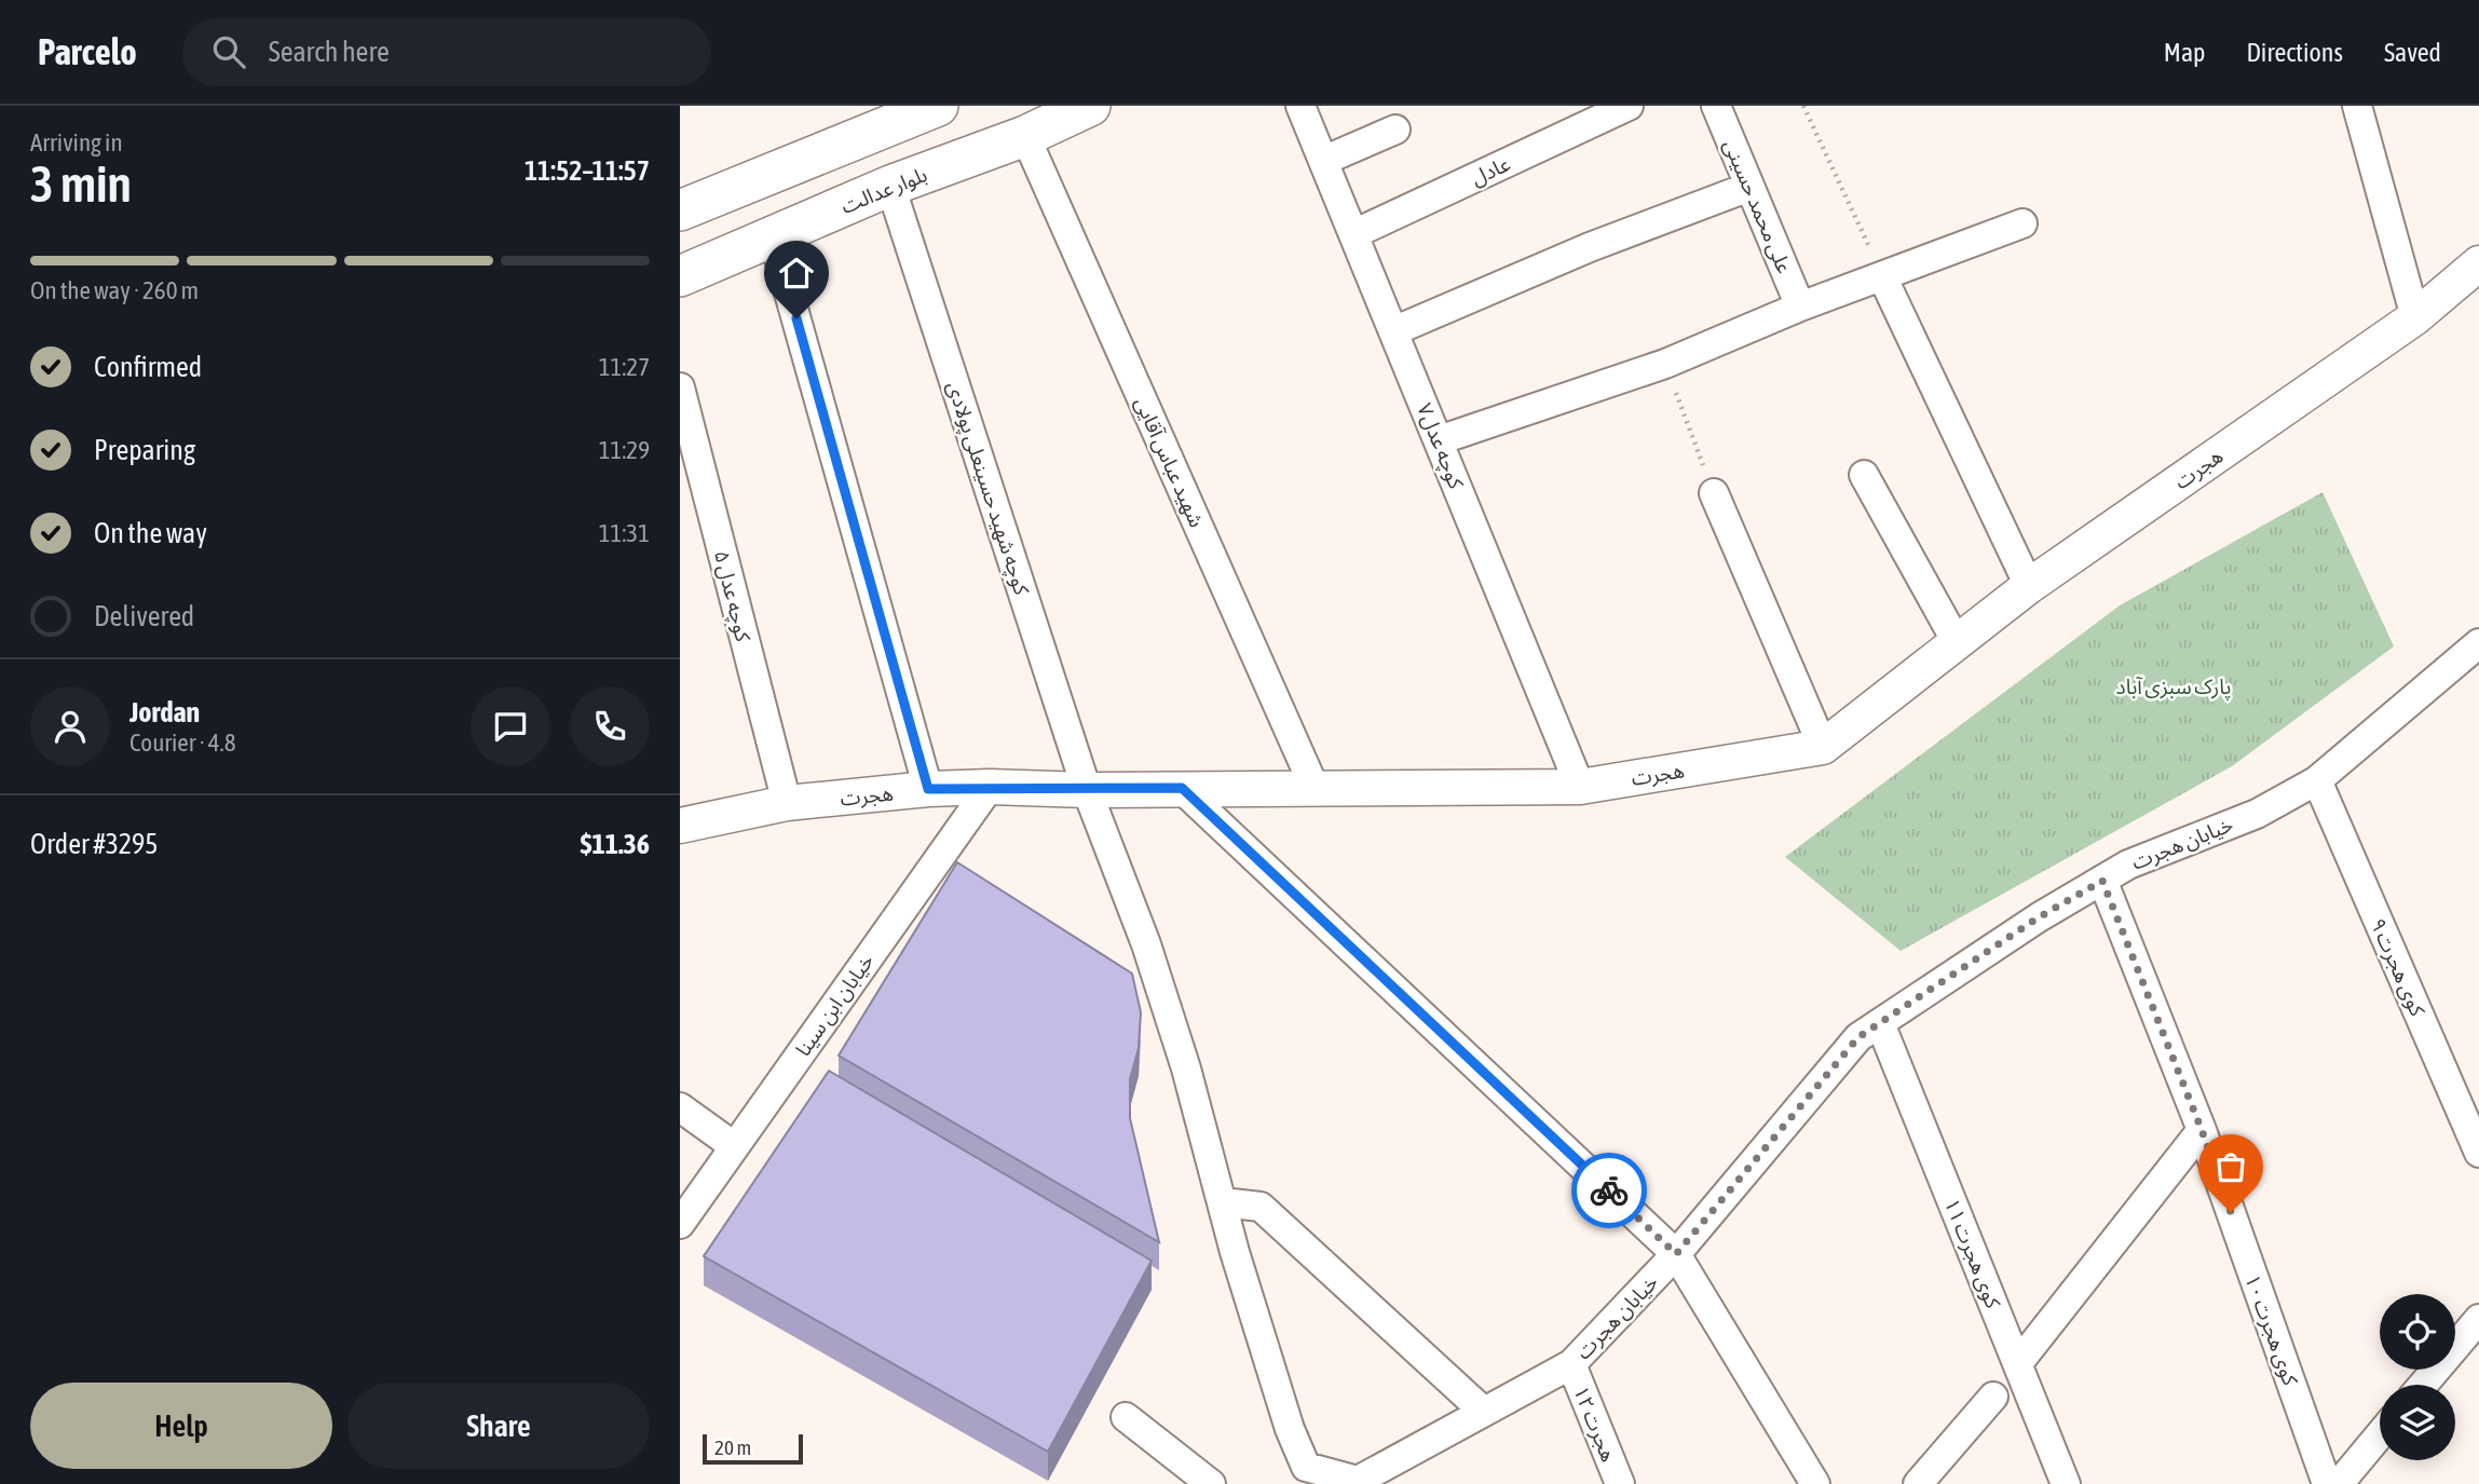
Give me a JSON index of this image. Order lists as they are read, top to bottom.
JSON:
{
  "streets": {
    "main road": ["بلوار عدالت"],
    "street": [
      "عادل",
      "علی محمد حسینی",
      "کوچه عدل۷",
      "شهید عباس آقایی",
      "هجرت",
      "کوچه شهید حسینعلی پولادی",
      "کوچه عدل ۵",
      "خیابان هجرت",
      "کوی هجرت ۹",
      "خیابان ابن سینا",
      "کوی هجرت ۱۱",
      "کوی هجرت ۱۰",
      "هجرت ۱۲"
    ]
  },
  "crossings": [
    ["عادل", "کوچه عدل۷"],
    ["بلوار عدالت", "شهید عباس آقایی"],
    ["بلوار عدالت", "کوچه شهید حسینعلی پولادی"],
    ["کوچه عدل۷", "هجرت"],
    ["شهید عباس آقایی", "هجرت"],
    ["هجرت", "کوچه شهید حسینعلی پولادی"],
    ["هجرت", "کوچه عدل ۵"],
    ["هجرت", "خیابان ابن سینا"],
    ["کوچه شهید حسینعلی پولادی", "خیابان هجرت"],
    ["خیابان هجرت", "کوی هجرت ۹"],
    ["خیابان هجرت", "کوی هجرت ۱۱"],
    ["خیابان هجرت", "کوی هجرت ۱۰"],
    ["خیابان هجرت", "هجرت ۱۲"]
  ],
  "parks": ["پارک سبزی آباد"],
  "scale_bar": "20 m",
  "page": {
    "header": "Parcelo",
    "search": "Search here",
    "nav": ["Map", "Directions", "Saved"],
    "heading": ["3 min", "Arriving in", "11:52–11:57"],
    "panel": [
      "Jordan",
      "Courier · 4.8",
      "Order #3295",
      "$11.36"
    ],
    "bar": "On the way · 260 m",
    "list": [
      ["Confirmed", "11:27"],
      ["Preparing", "11:29"],
      ["On the way", "11:31"],
      "Delivered"
    ],
    "buttons": ["Help", "Share"],
    "scale": "20 m"
  }
}
